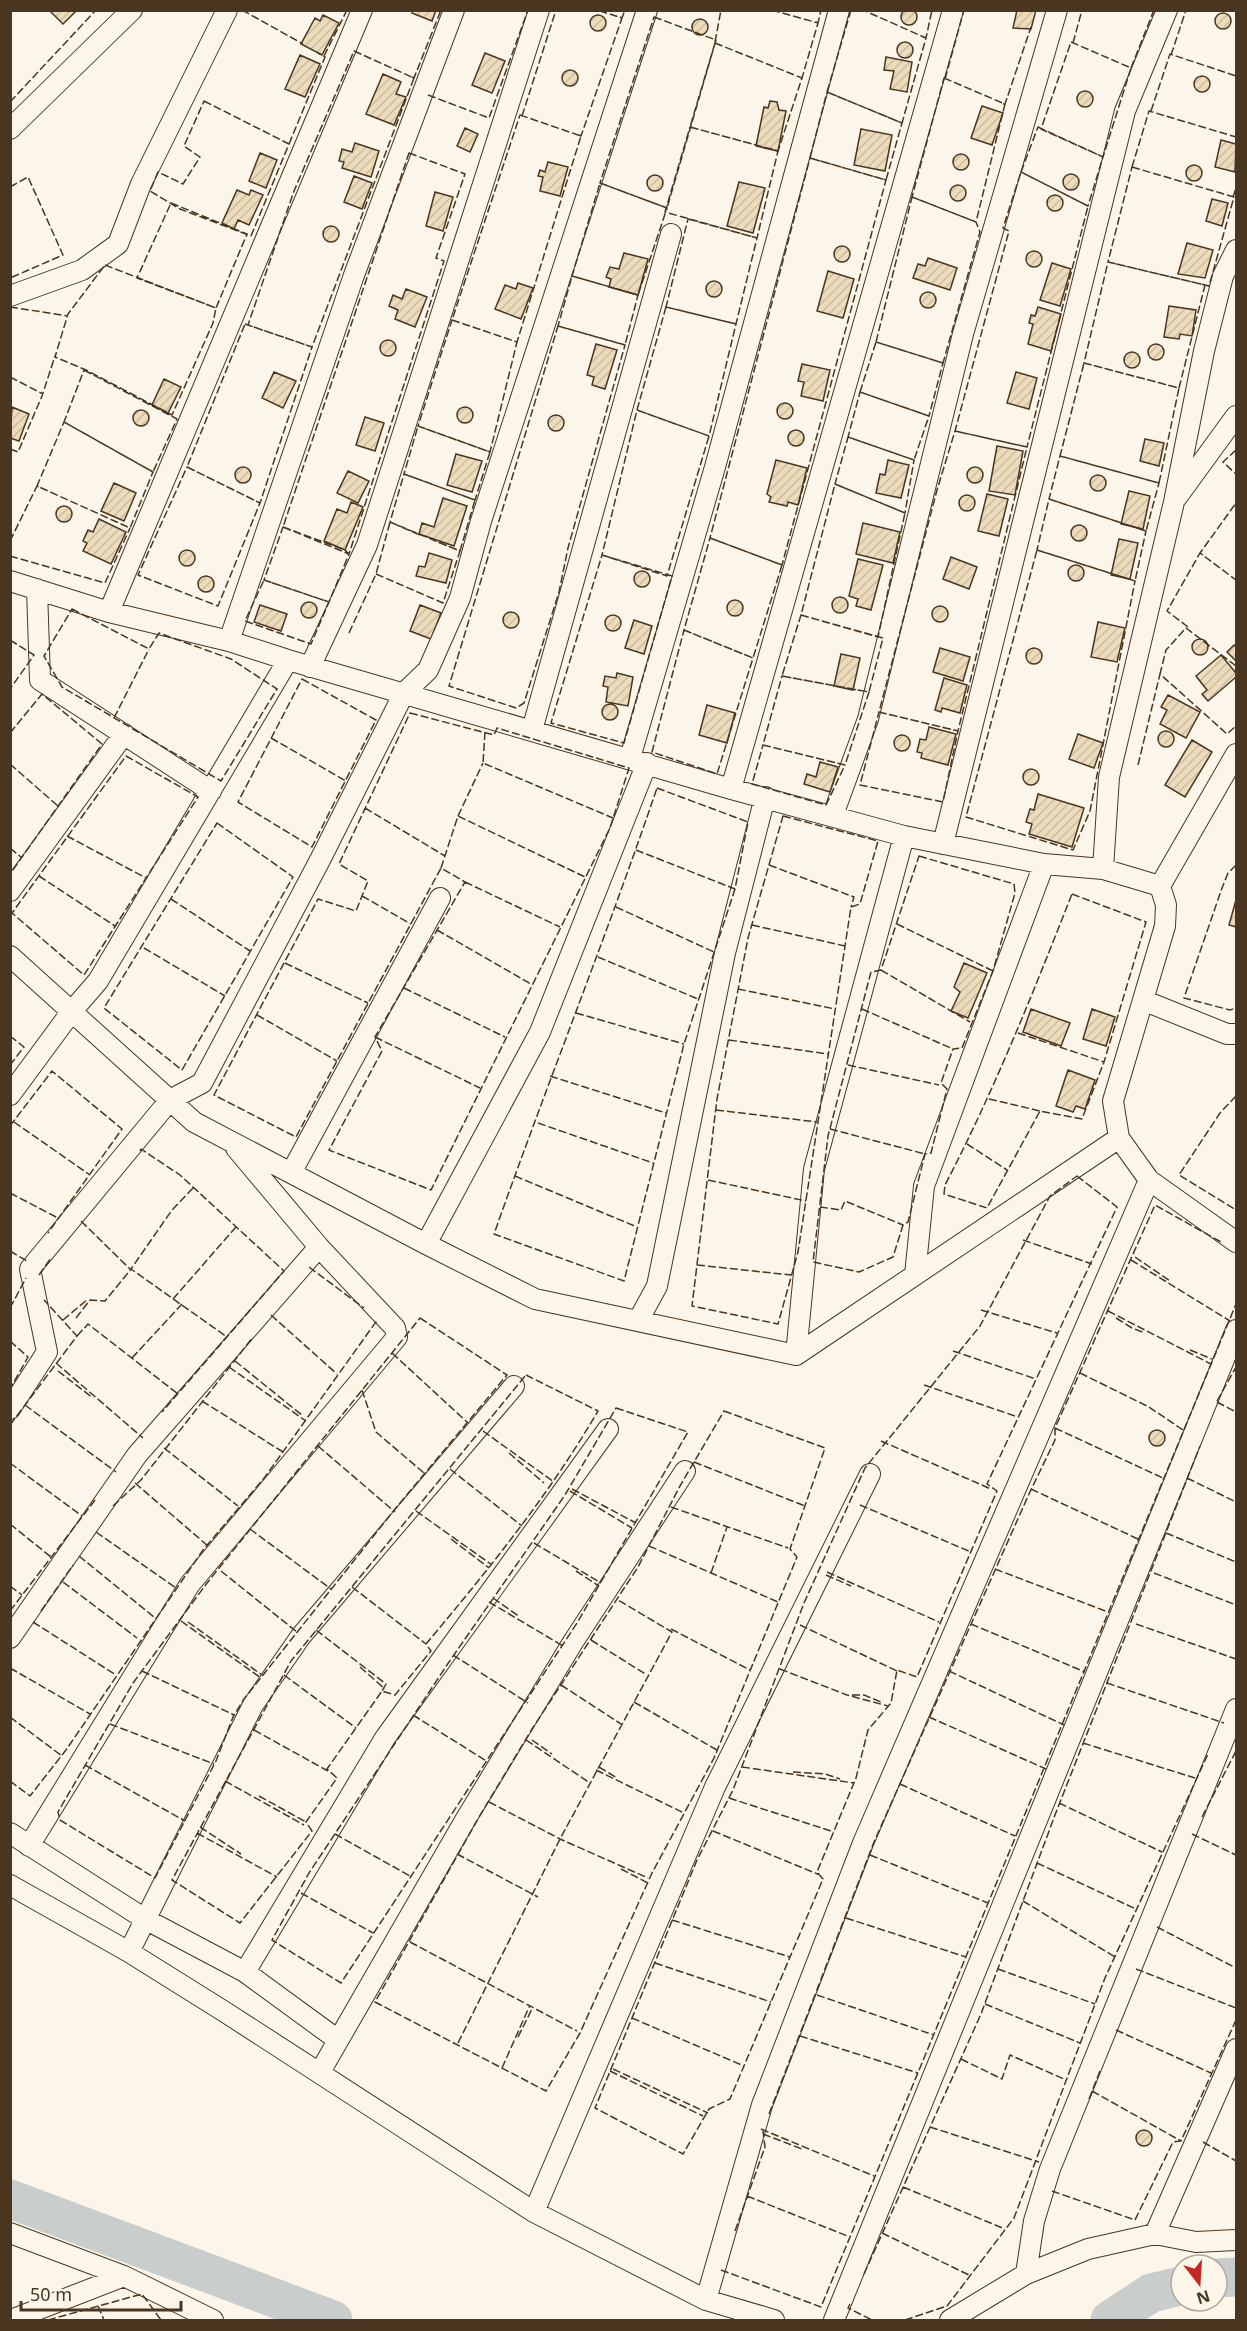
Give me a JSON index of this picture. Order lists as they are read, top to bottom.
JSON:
{
  "scale_bar": "50 m",
  "north": "bottom"
}
